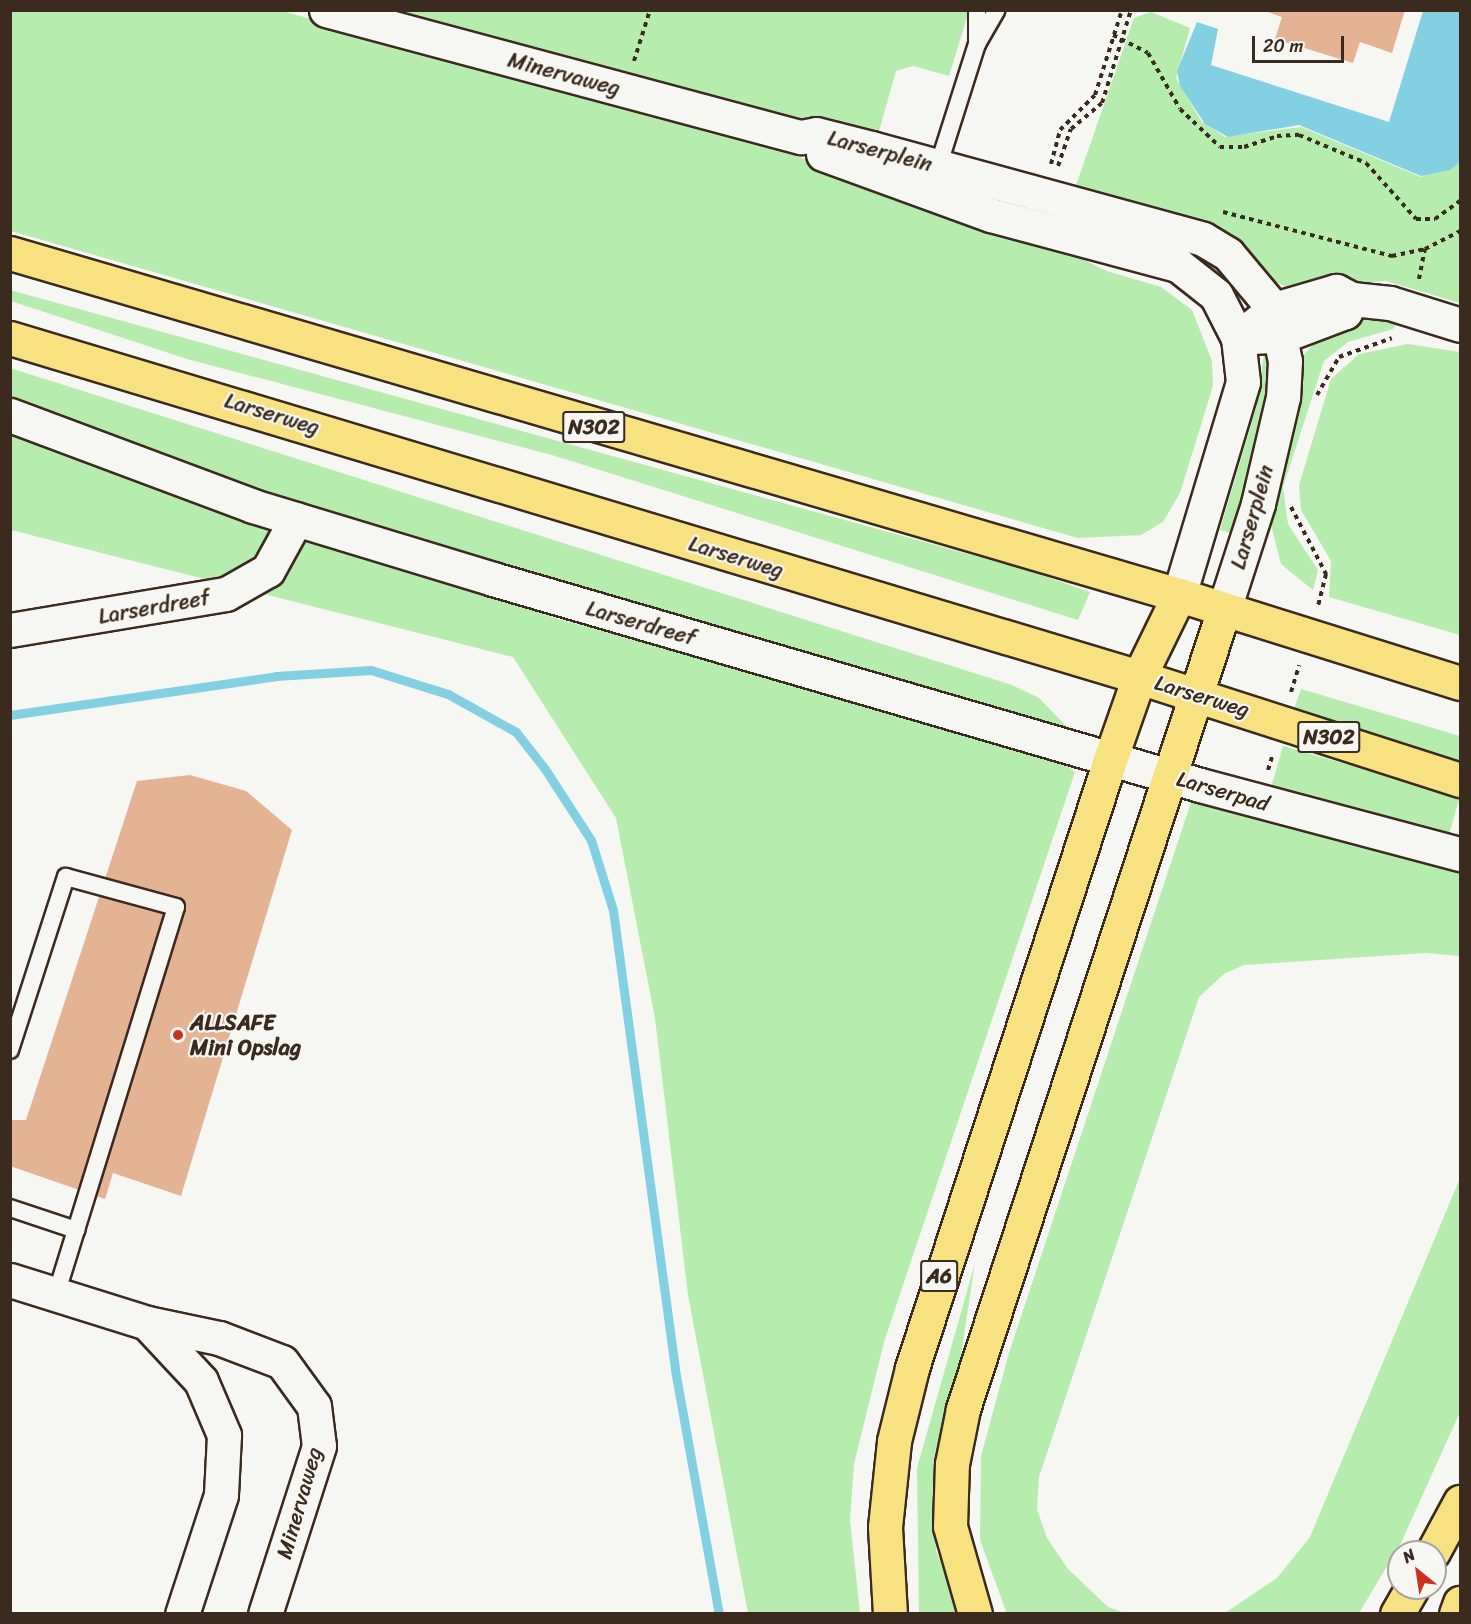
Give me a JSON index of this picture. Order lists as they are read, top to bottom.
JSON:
{
  "streets": {
    "main road": [
      "Larserplein",
      "Larserweg",
      "N302",
      "A6"
    ],
    "street": ["Minervaweg", "Larserdreef", "Larserpad"]
  },
  "crossings": [
    ["Minervaweg", "Larserplein"],
    ["Larserplein", "Larserweg"],
    ["Larserplein", "N302"],
    ["Larserplein", "Larserpad"],
    ["Larserplein", "A6"],
    ["Larserweg", "A6"],
    ["Larserdreef", "Larserpad"],
    ["Larserpad", "A6"]
  ],
  "places": ["ALLSAFE Mini Opslag"],
  "scale_bar": "20 m",
  "north": "top left"
}
